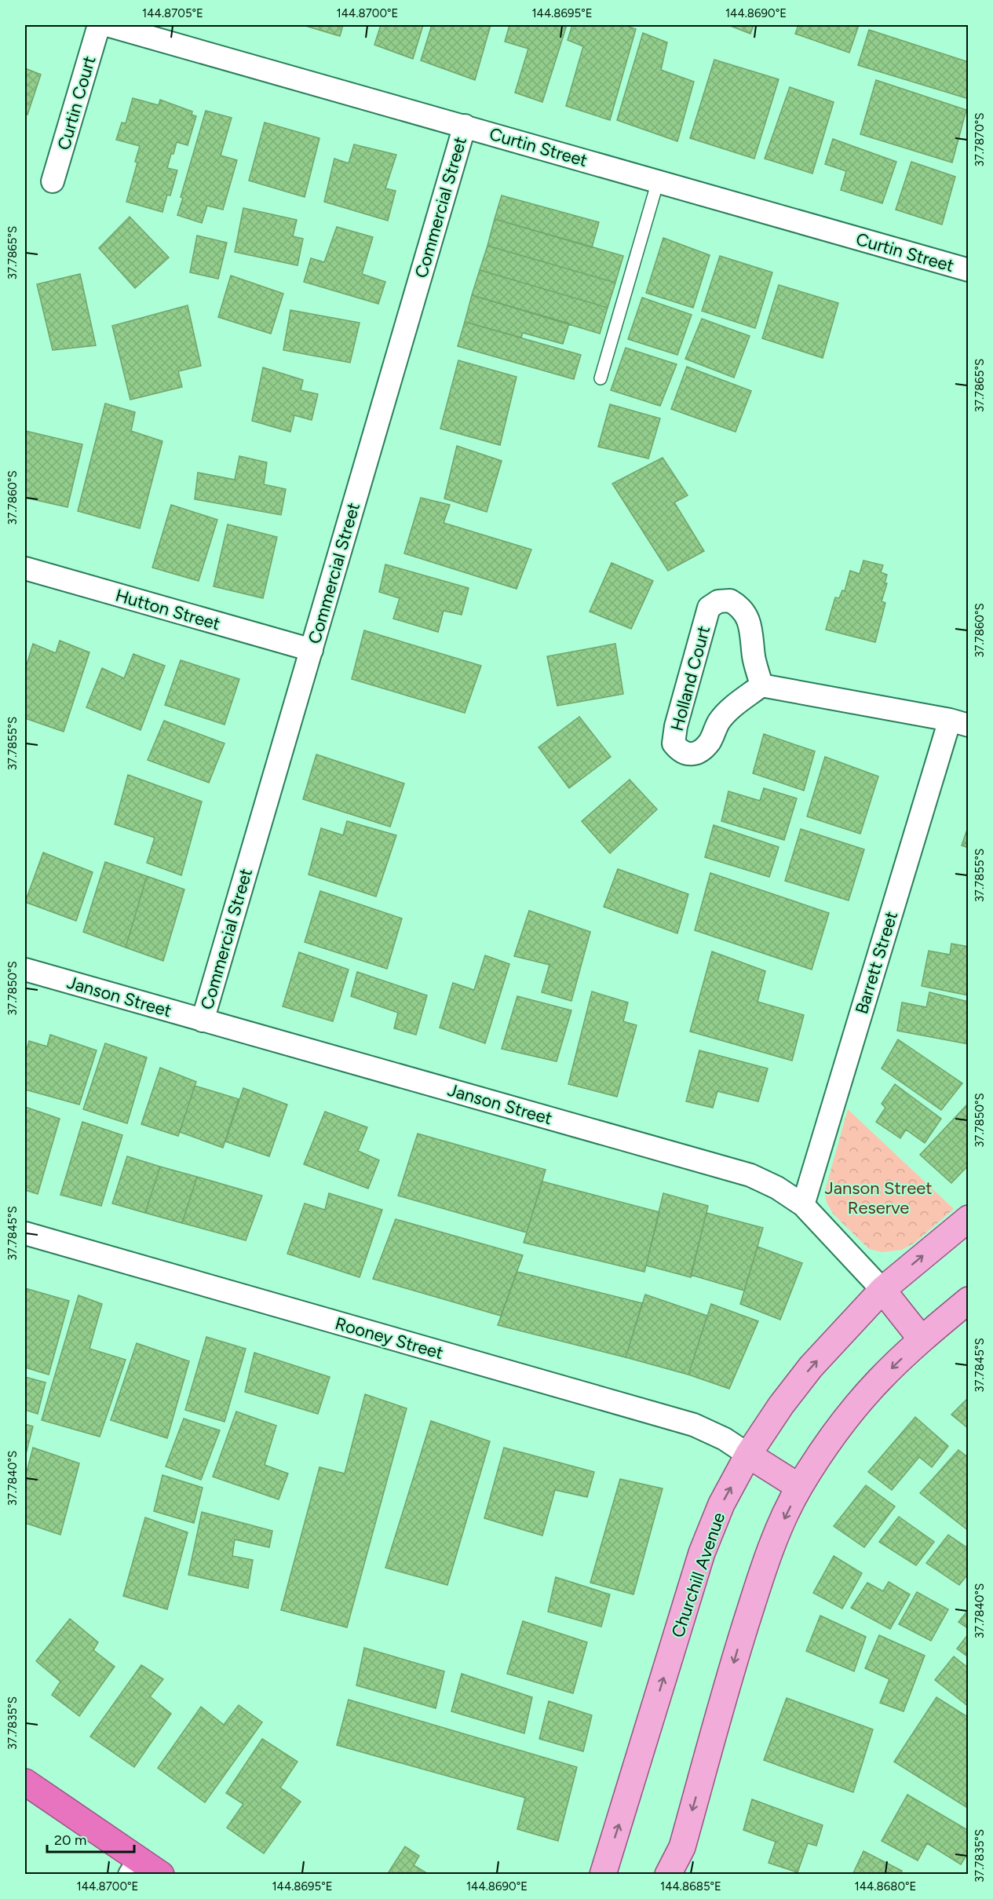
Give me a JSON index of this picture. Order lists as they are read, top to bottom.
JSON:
{
  "streets": {
    "main road": ["Churchill Avenue"],
    "street": [
      "Curtin Court",
      "Curtin Street",
      "Commercial Street",
      "Hutton Street",
      "Holland Court",
      "Barrett Street",
      "Janson Street",
      "Rooney Street"
    ]
  },
  "crossings": [
    ["Curtin Street", "Commercial Street"],
    ["Commercial Street", "Hutton Street"],
    ["Commercial Street", "Janson Street"],
    ["Barrett Street", "Janson Street"],
    ["Janson Street", "Churchill Avenue"],
    ["Rooney Street", "Churchill Avenue"]
  ],
  "parks": ["Janson Street Reserve"],
  "scale_bar": "20 m",
  "coordinates": [
    "144.8705°E",
    "144.8700°E",
    "144.8695°E",
    "144.8690°E",
    "37.7870°S",
    "37.7865°S",
    "37.7860°S",
    "37.7855°S",
    "37.7850°S",
    "37.7845°S",
    "37.7840°S",
    "37.7835°S",
    "144.8685°E",
    "144.8680°E"
  ]
}
